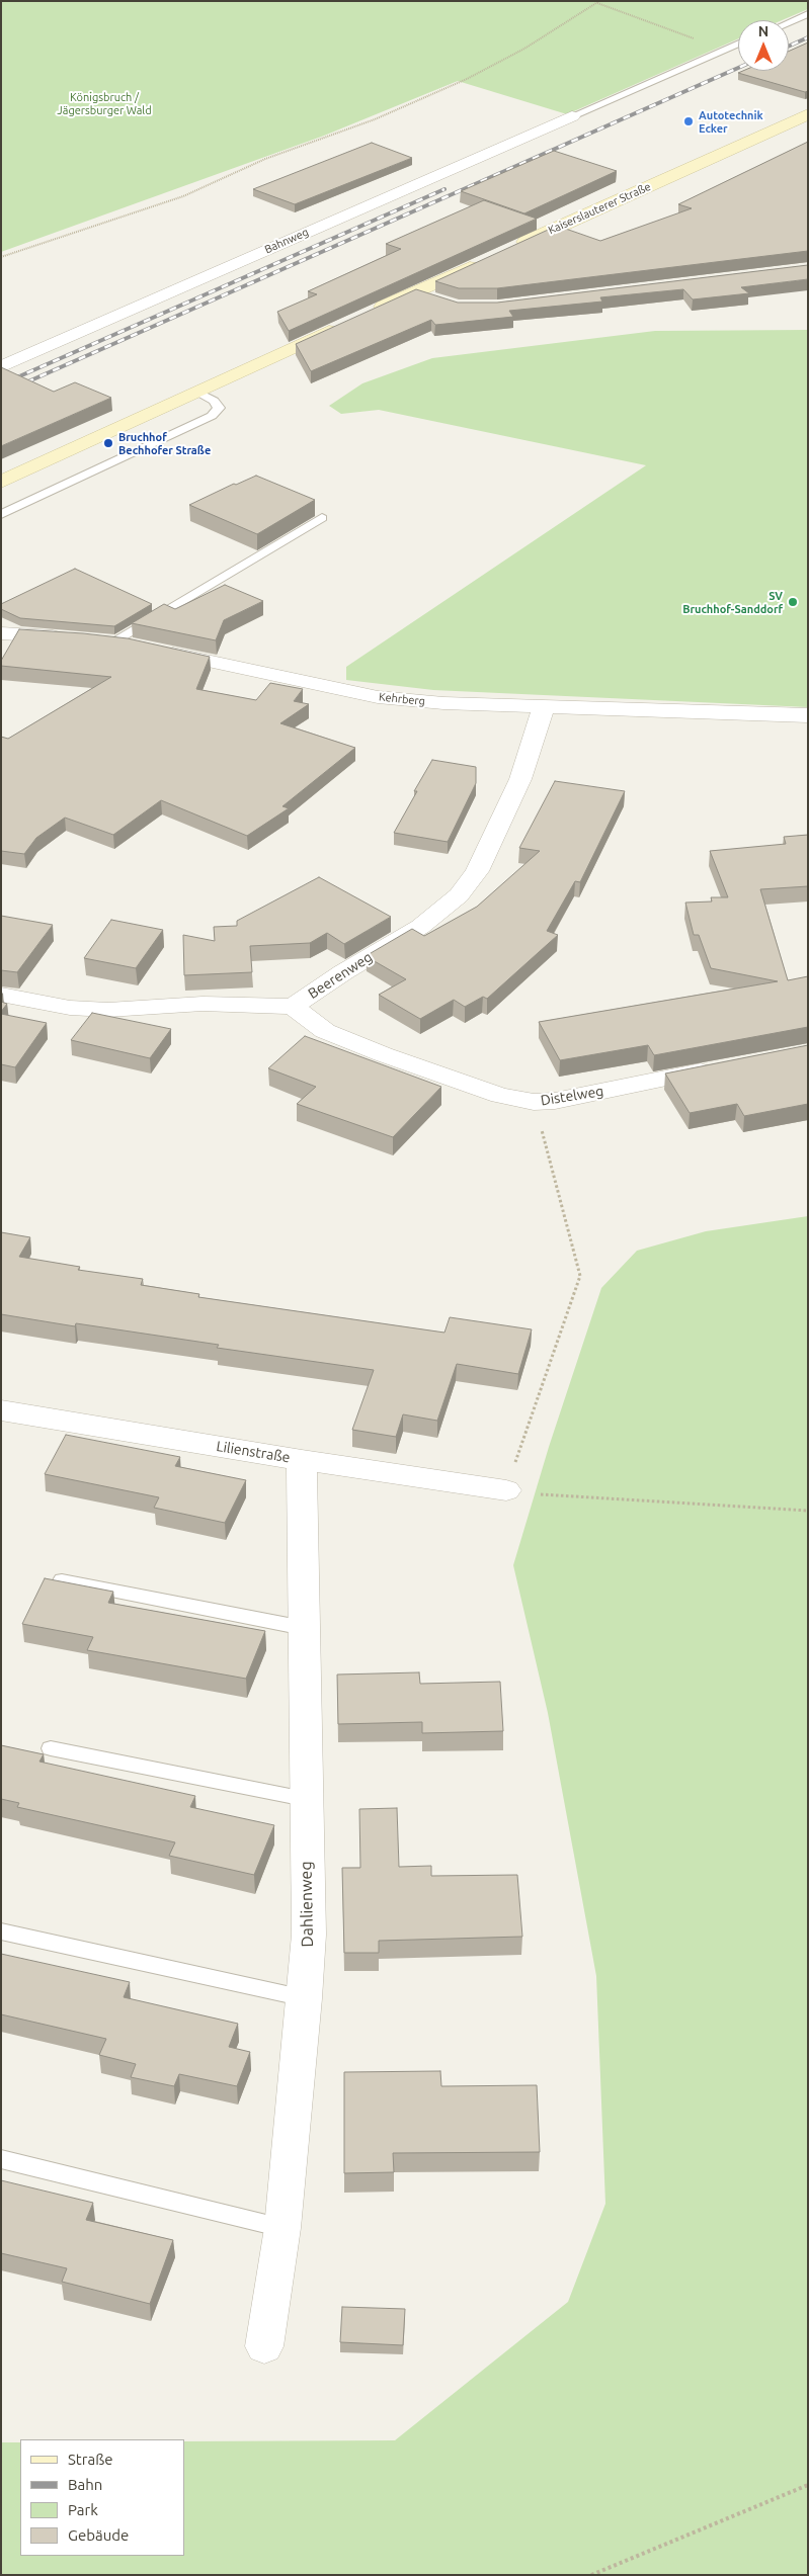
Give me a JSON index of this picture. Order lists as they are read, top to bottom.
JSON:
{
  "streets": {
    "main road": ["Kaiserslauterer Straße"],
    "street": [
      "Bahnweg",
      "Kehrberg",
      "Beerenweg",
      "Distelweg",
      "Lilienstraße",
      "Dahlienweg"
    ]
  },
  "crossings": [
    ["Kehrberg", "Beerenweg"],
    ["Beerenweg", "Distelweg"],
    ["Lilienstraße", "Dahlienweg"]
  ],
  "parks": ["Königsbruch / Jägersburger Wald"],
  "places": ["Autotechnik Ecker", "Bruchhof Bechhofer Straße", "SV Bruchhof-Sanddorf"],
  "legend": [
    "Straße",
    "Bahn",
    "Park",
    "Gebäude"
  ],
  "north": "top"
}
